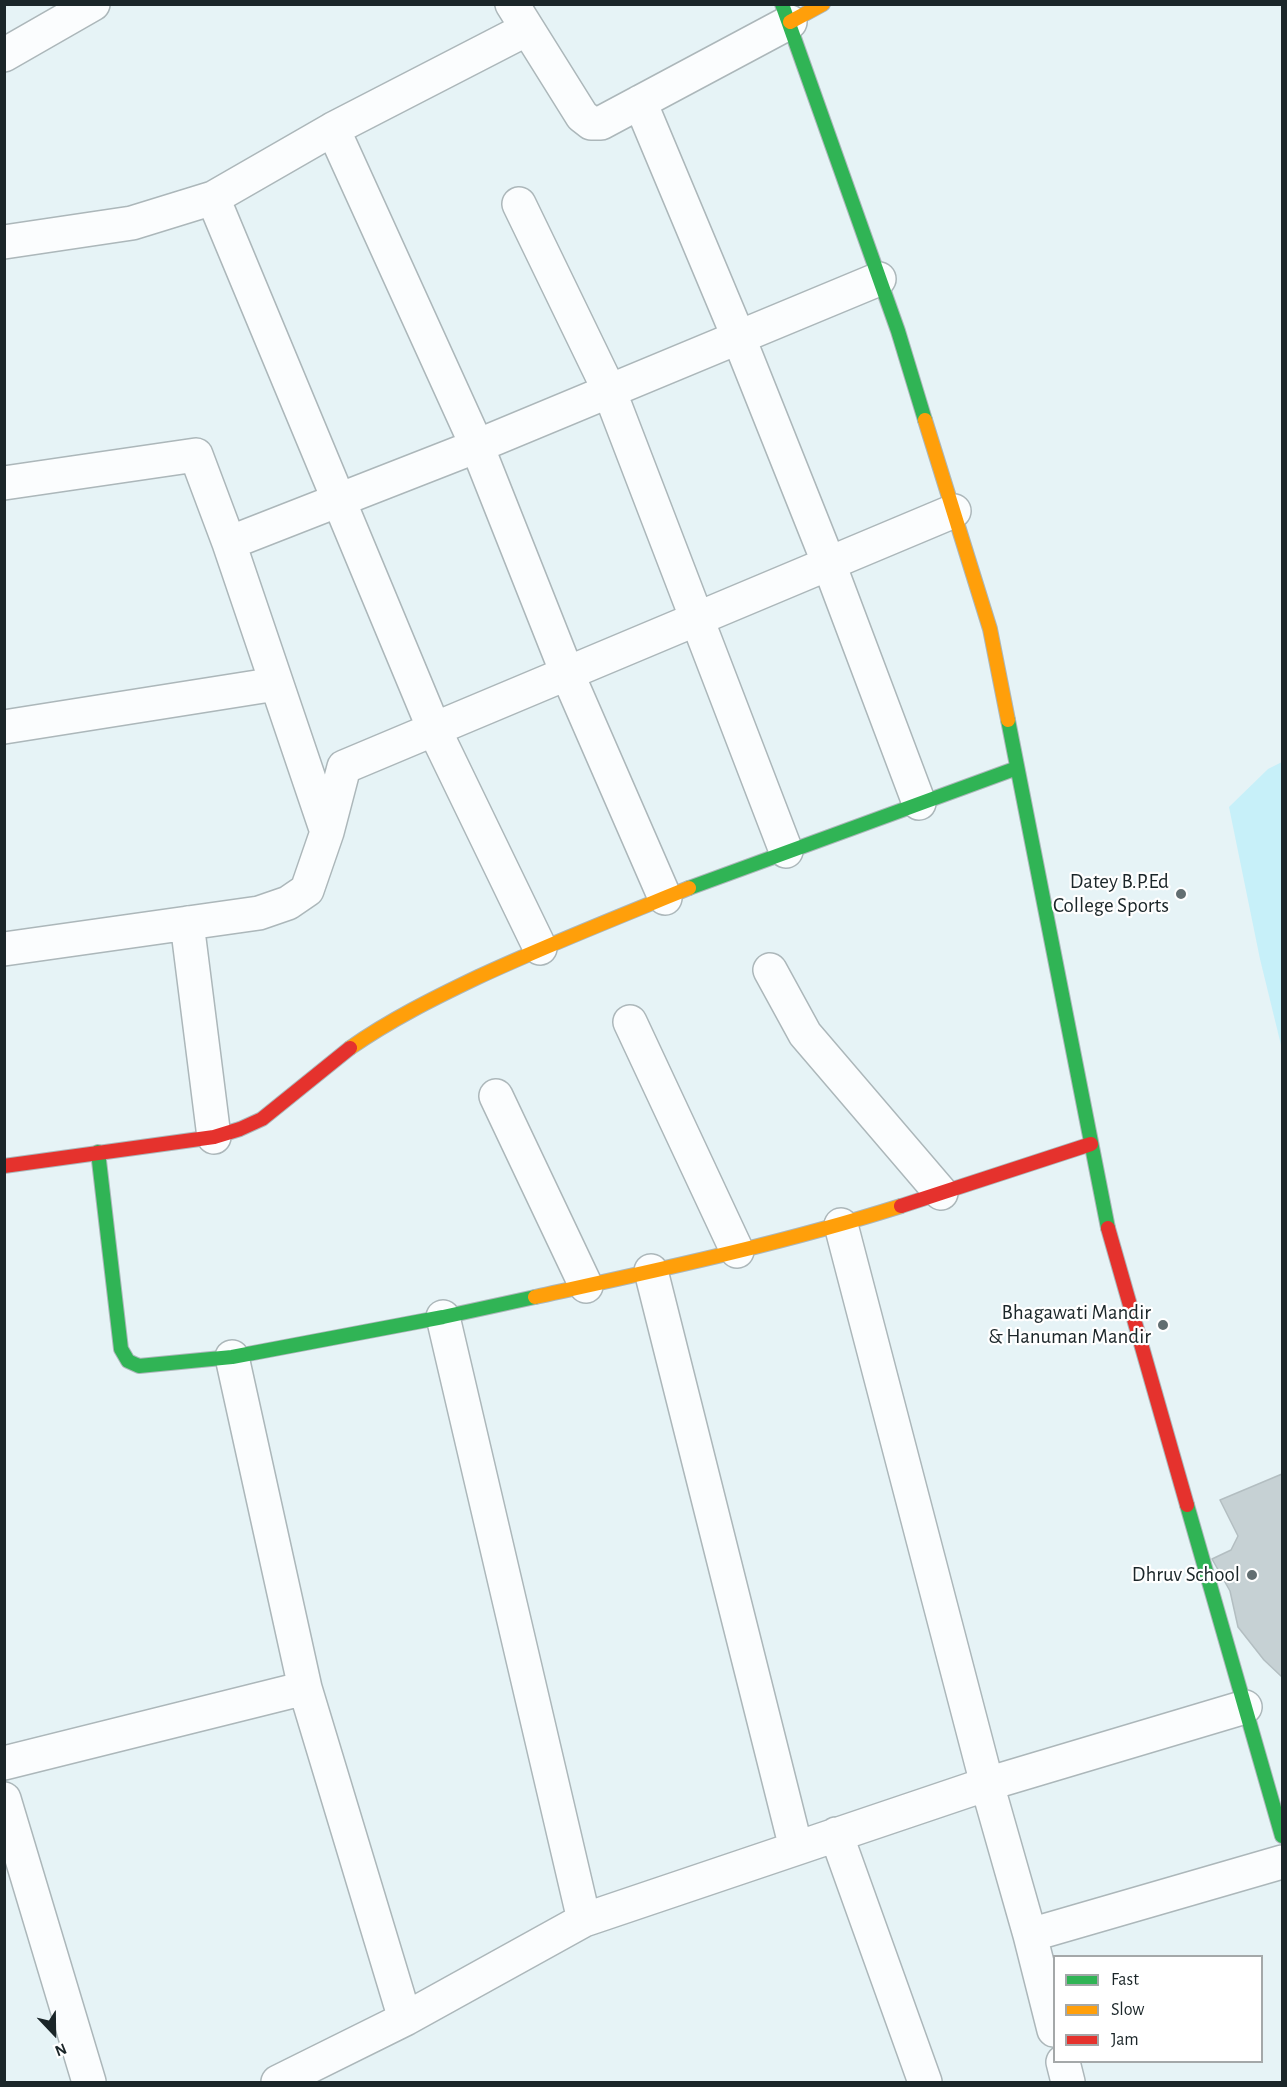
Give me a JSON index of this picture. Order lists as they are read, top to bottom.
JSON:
{
  "places": ["Datey B.P.Ed College Sports", "Bhagawati Mandir & Hanuman Mandir", "Dhruv School"],
  "legend": ["Fast", "Slow", "Jam"],
  "north": "bottom"
}
